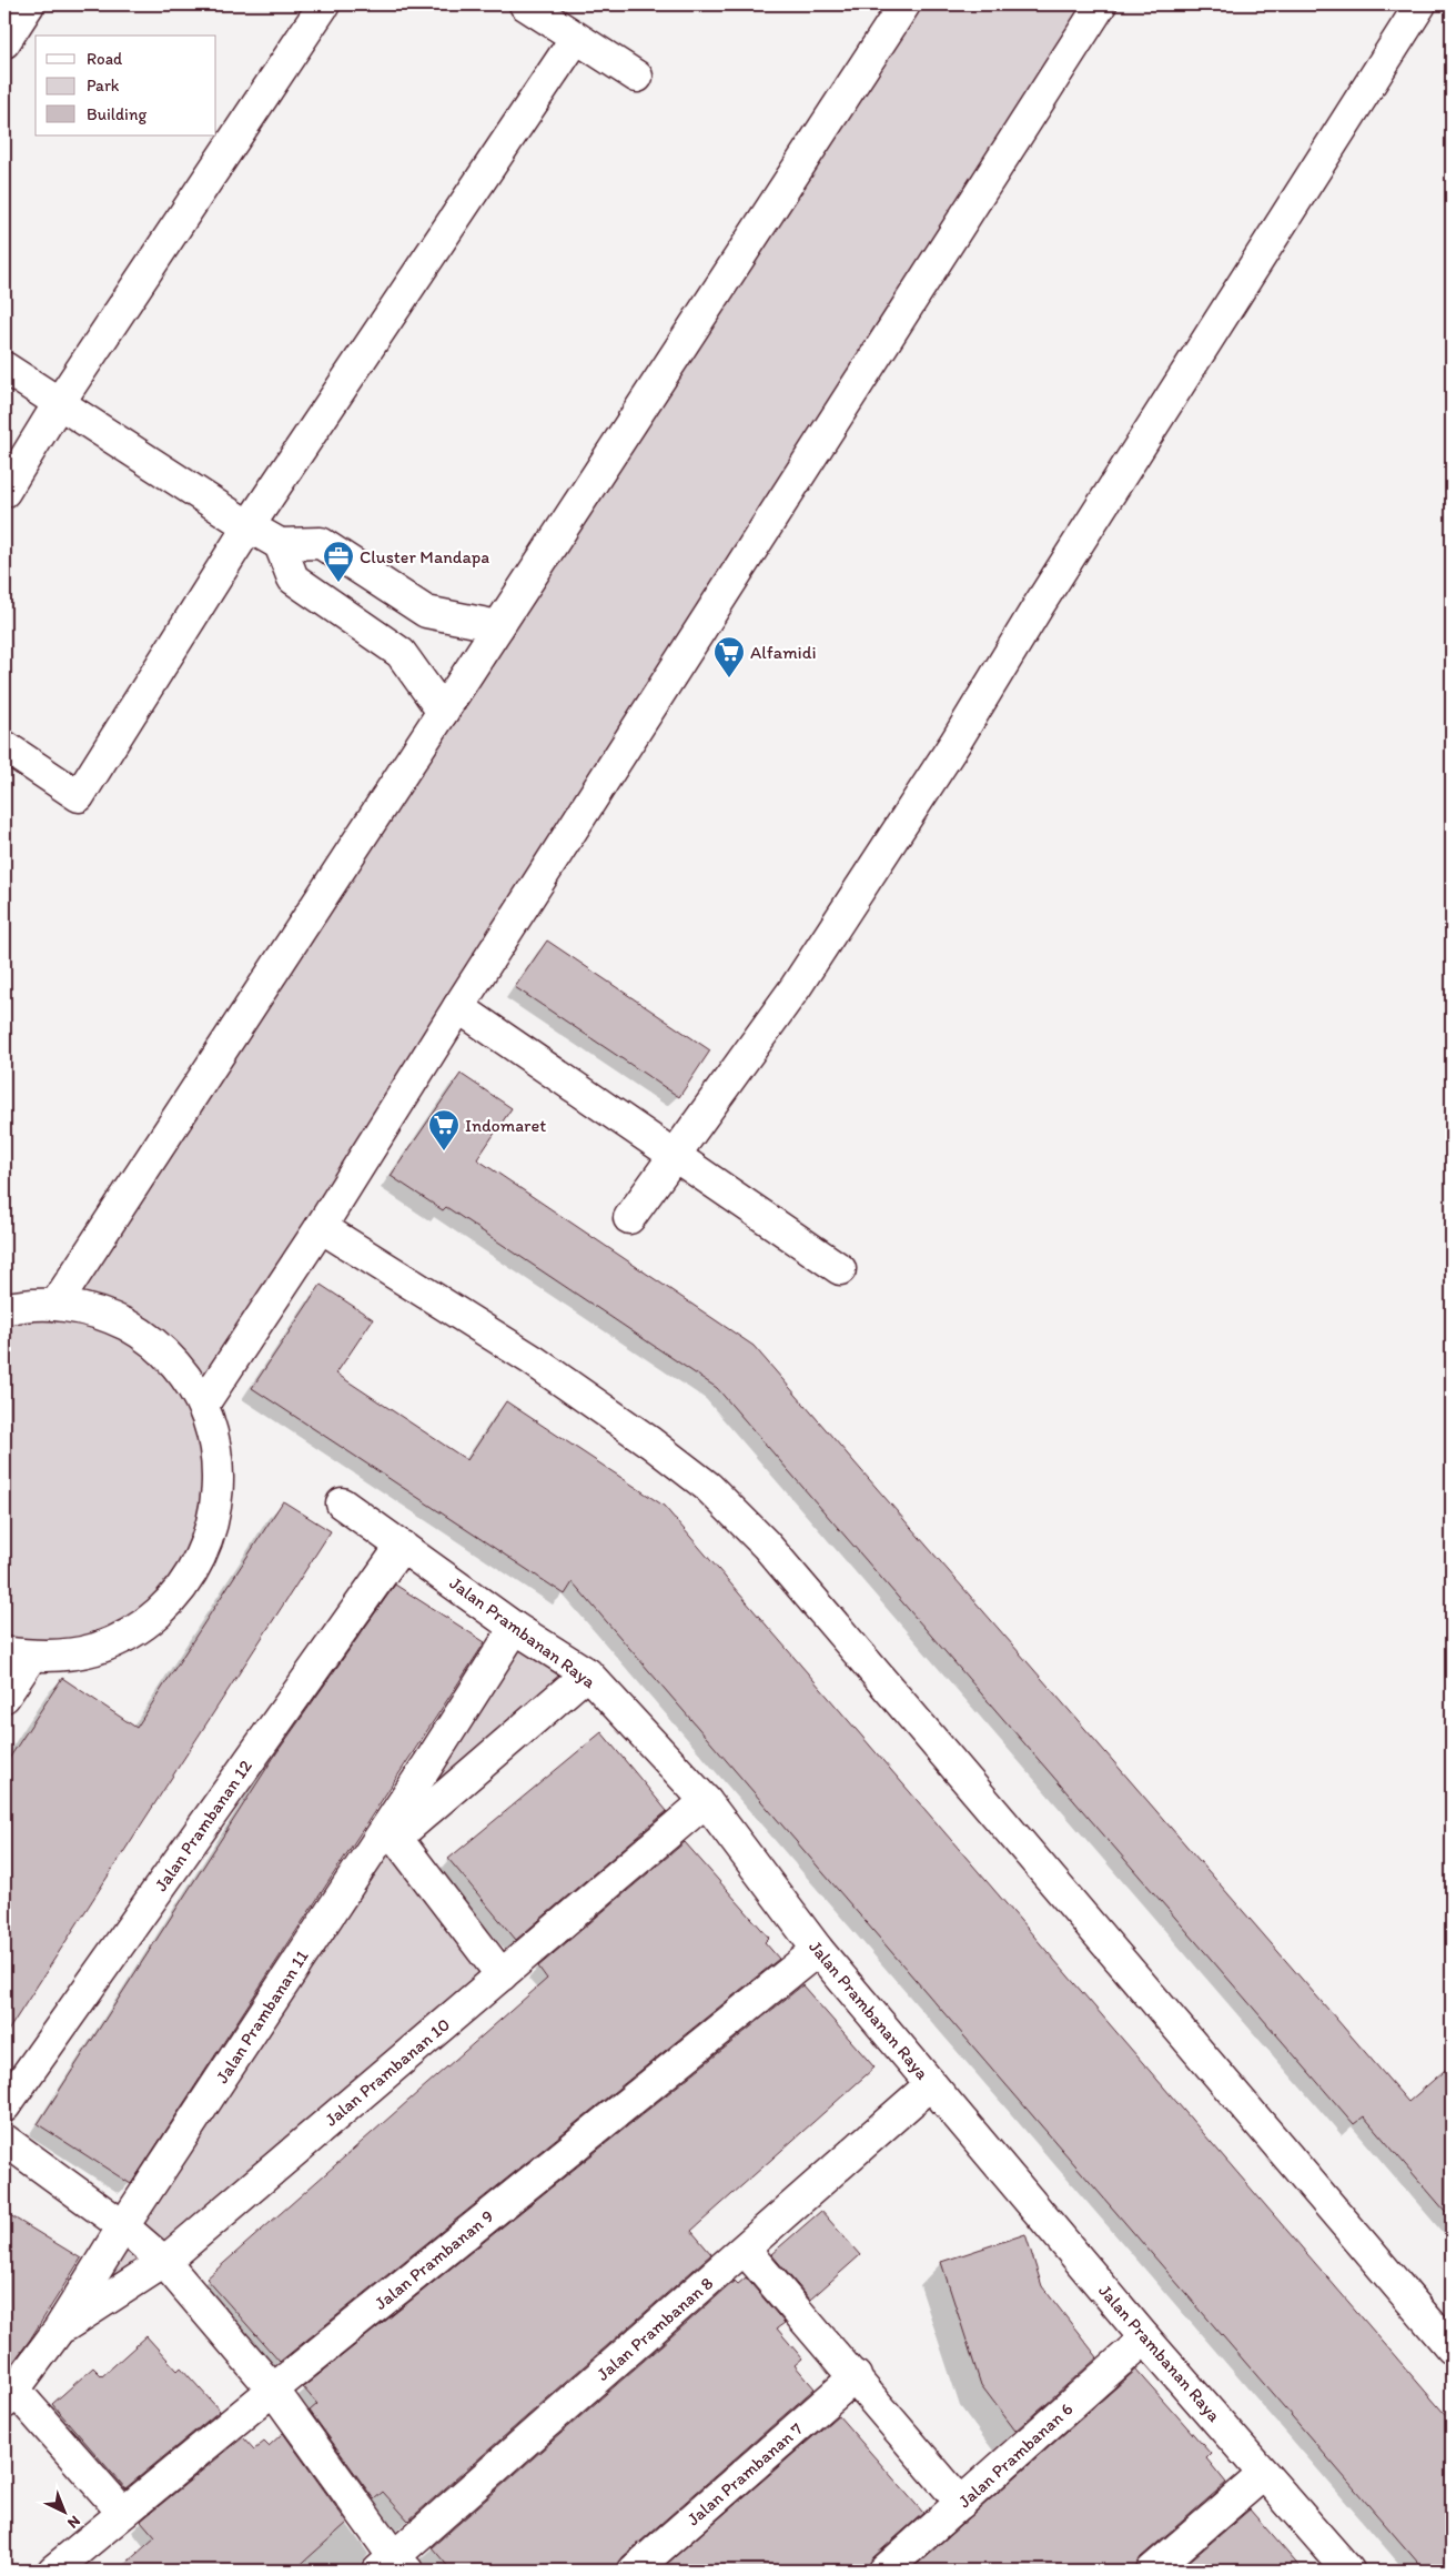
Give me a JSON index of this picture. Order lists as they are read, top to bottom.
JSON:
{
  "streets": {
    "street": [
      "Jalan Prambanan Raya",
      "Jalan Prambanan 12",
      "Jalan Prambanan 11",
      "Jalan Prambanan 10",
      "Jalan Prambanan 9",
      "Jalan Prambanan 8",
      "Jalan Prambanan 6",
      "Jalan Prambanan 7"
    ]
  },
  "crossings": [
    ["Jalan Prambanan Raya", "Jalan Prambanan 12"],
    ["Jalan Prambanan Raya", "Jalan Prambanan 11"],
    ["Jalan Prambanan Raya", "Jalan Prambanan 10"],
    ["Jalan Prambanan Raya", "Jalan Prambanan 9"],
    ["Jalan Prambanan Raya", "Jalan Prambanan 8"],
    ["Jalan Prambanan Raya", "Jalan Prambanan 6"],
    ["Jalan Prambanan 11", "Jalan Prambanan 10"]
  ],
  "places": {
    "office": ["Cluster Mandapa"],
    "supermarket": ["Alfamidi", "Indomaret"]
  },
  "legend": ["Road", "Park", "Building"],
  "north": "bottom right"
}
